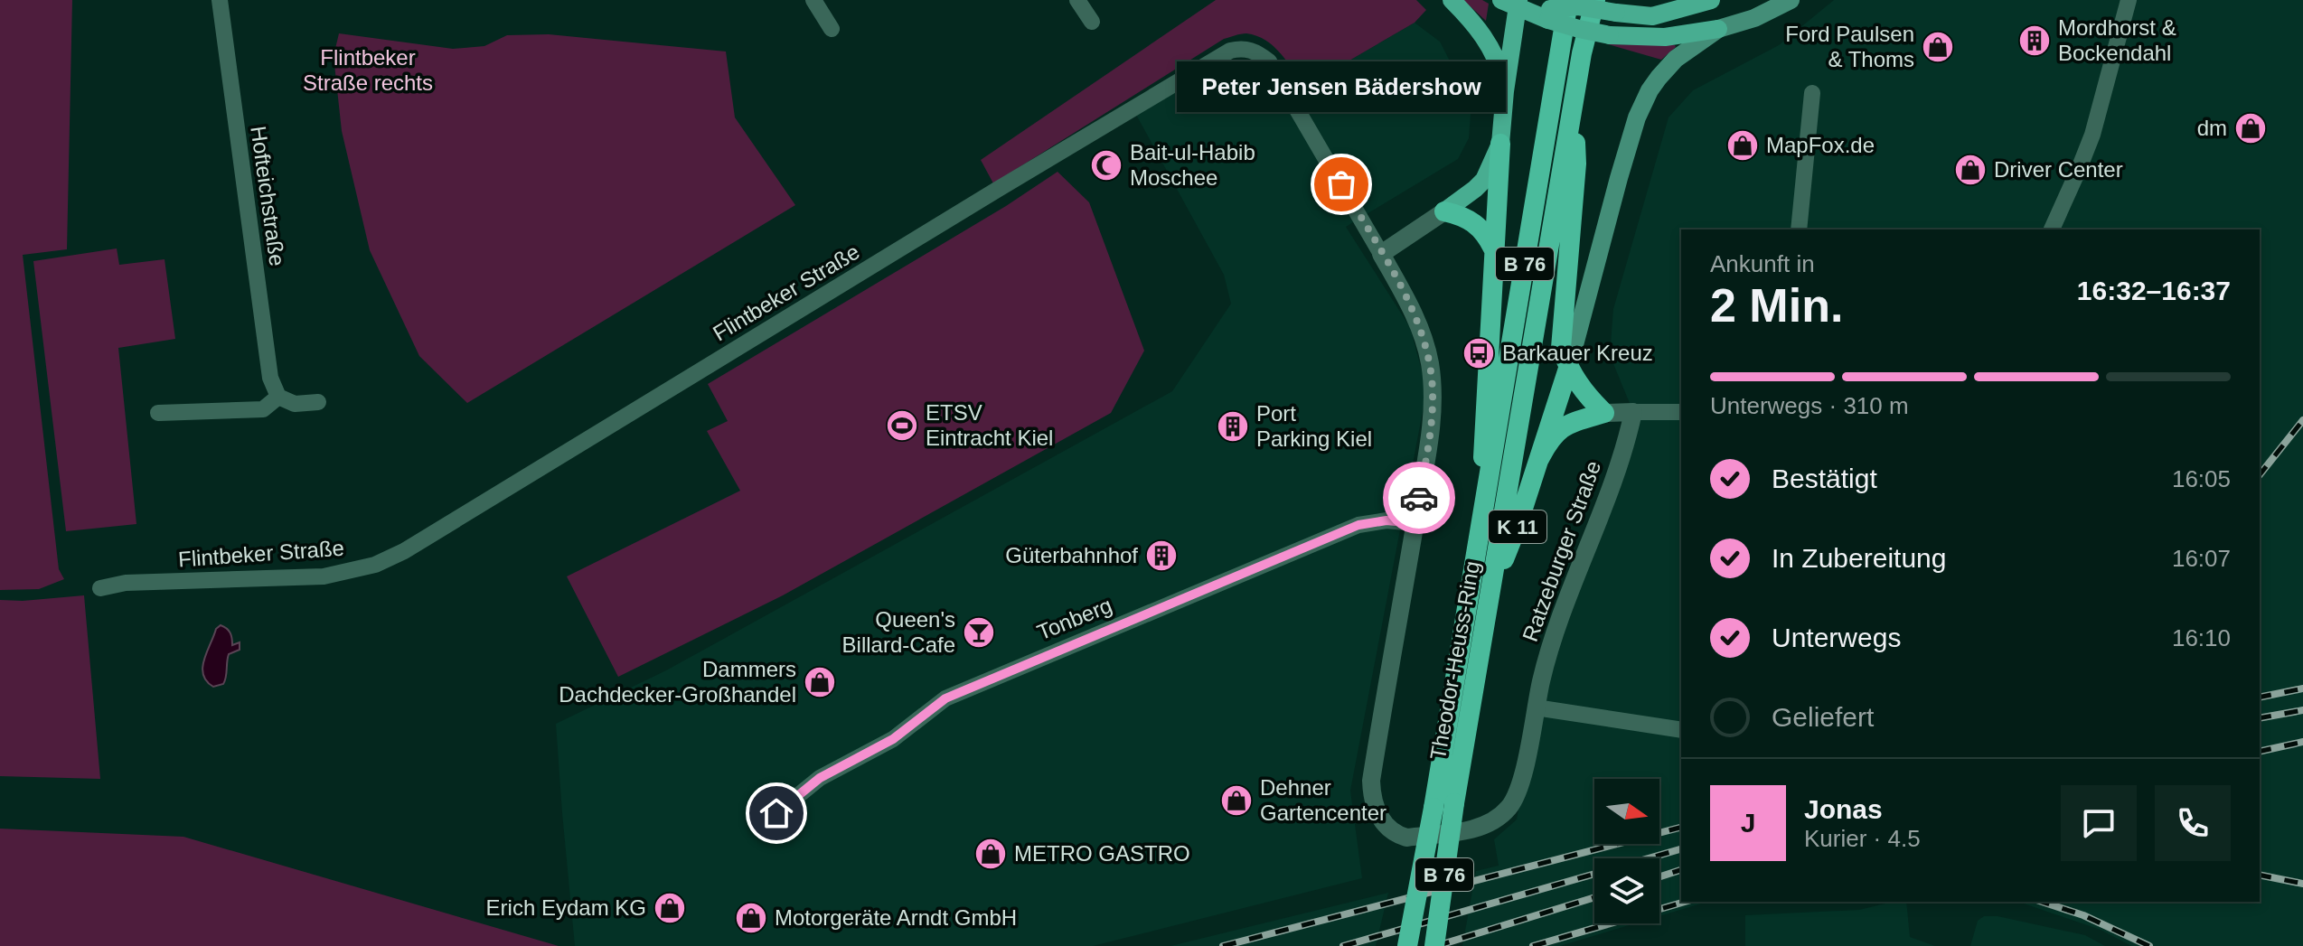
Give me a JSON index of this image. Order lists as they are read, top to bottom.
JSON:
{
  "streets": {
    "highway": ["B 76", "K 11", "Theodor-Heuss-Ring"],
    "street": [
      "Hofteichstraße",
      "Flintbeker Straße",
      "Ratzeburger Straße",
      "Tonberg"
    ]
  },
  "crossings": [
    ["B 76", "K 11"],
    ["B 76", "Theodor-Heuss-Ring"],
    ["K 11", "Theodor-Heuss-Ring"]
  ],
  "parks": ["Flintbeker Straße rechts"],
  "places": {
    "building": ["Mordhorst & Bockendahl", "Port Parking Kiel", "Güterbahnhof"],
    "shop": [
      "Ford Paulsen & Thoms",
      "dm",
      "MapFox.de",
      "Driver Center",
      "Dammers Dachdecker-Großhandel",
      "Dehner Gartencenter",
      "METRO GASTRO",
      "Erich Eydam KG",
      "Motorgeräte Arndt GmbH"
    ],
    "mosque": ["Bait-ul-Habib Moschee"],
    "other": ["Peter Jensen Bädershow"],
    "bus stop": ["Barkauer Kreuz"],
    "sports": ["ETSV Eintracht Kiel"],
    "bar": ["Queen's Billard-Cafe"]
  },
  "north": "right",
  "page": {
    "bubble": "Peter Jensen Bädershow",
    "heading": ["2 Min.", "Ankunft in", "16:32–16:37"],
    "panel": ["Jonas", "Kurier · 4.5"],
    "bar": "Unterwegs · 310 m",
    "list": [
      ["Bestätigt", "16:05"],
      ["In Zubereitung", "16:07"],
      ["Unterwegs", "16:10"],
      "Geliefert"
    ],
    "round": "J"
  }
}
